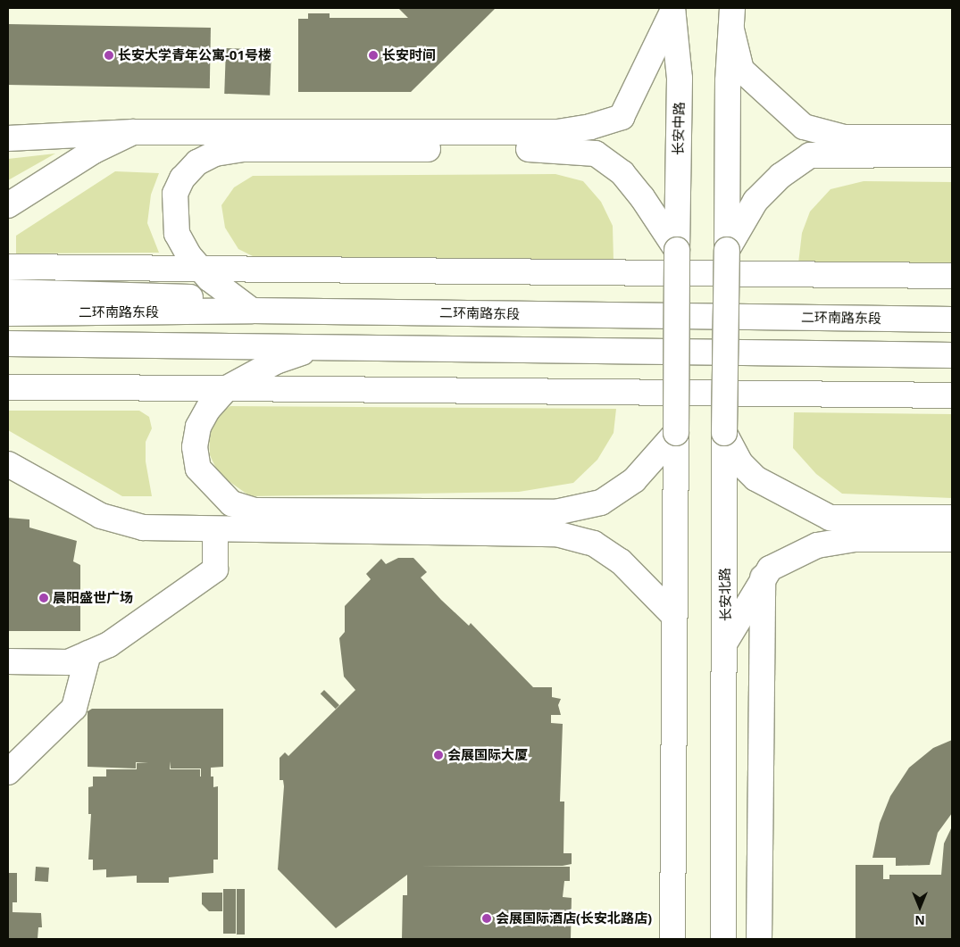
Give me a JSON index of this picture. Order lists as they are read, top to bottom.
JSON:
{
  "streets": {
    "main road": ["长安中路", "二环南路东段", "长安北路"]
  },
  "places": [
    "长安大学青年公寓-01号楼",
    "长安时间",
    "晨阳盛世广场",
    "会展国际大厦",
    "会展国际酒店(长安北路店)"
  ],
  "north": "bottom"
}
